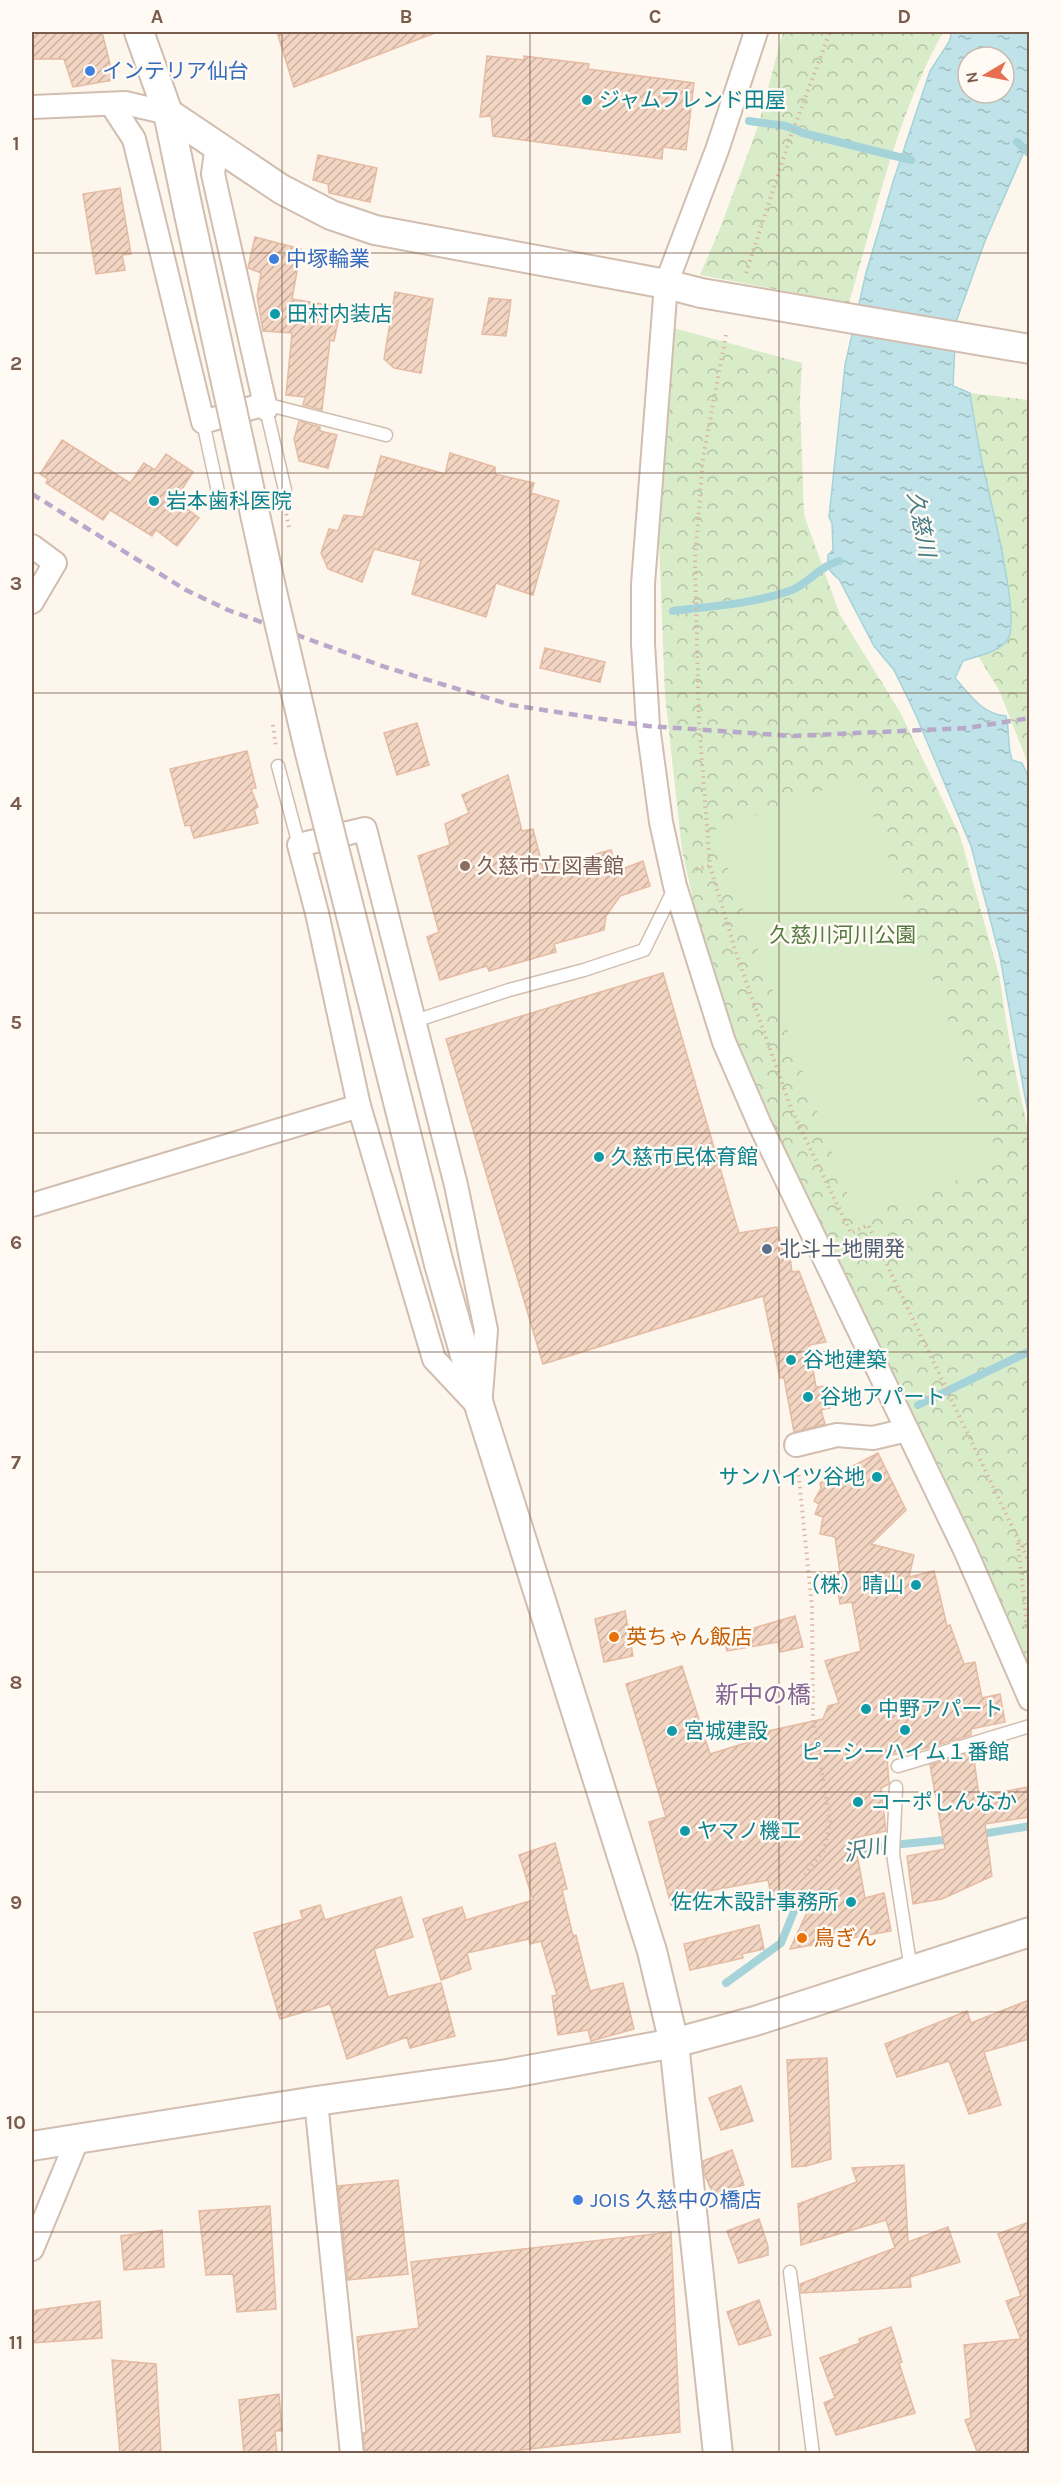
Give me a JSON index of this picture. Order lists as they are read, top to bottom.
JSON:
{
  "districts": ["新中の橋"],
  "water": ["久慈川", "沢川"],
  "parks": ["久慈川河川公園"],
  "places": [
    "インテリア仙台",
    "ジャムフレンド田屋",
    "中塚輪業",
    "田村内装店",
    "岩本歯科医院",
    "久慈市立図書館",
    "久慈市民体育館",
    "北斗土地開発",
    "谷地建築",
    "谷地アパート",
    "サンハイツ谷地",
    "（株）晴山",
    "英ちゃん飯店",
    "中野アパート",
    "ピーシーハイム１番館",
    "宮城建設",
    "コーポしんなか",
    "ヤマノ機工",
    "佐佐木設計事務所",
    "鳥ぎん",
    "JOIS 久慈中の橋店"
  ],
  "north": "left",
  "grid": {
    "columns": [
      "A",
      "B",
      "C",
      "D"
    ],
    "rows": [
      "1",
      "2",
      "3",
      "4",
      "5",
      "6",
      "7",
      "8",
      "9",
      "10",
      "11"
    ]
  }
}
